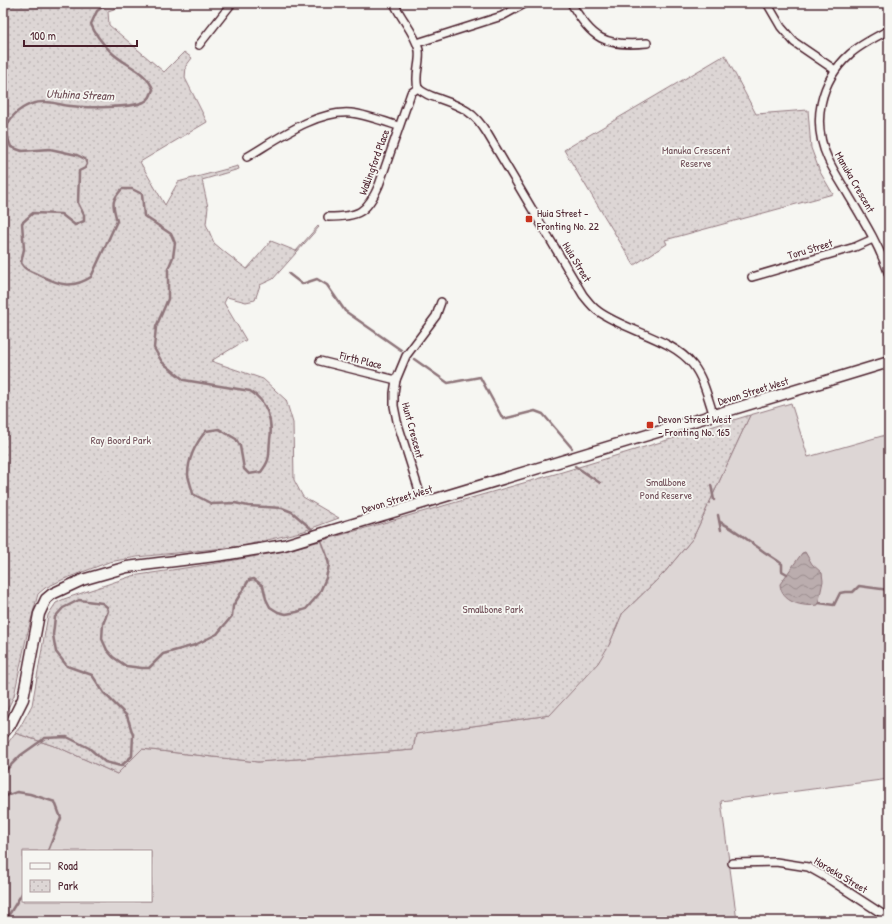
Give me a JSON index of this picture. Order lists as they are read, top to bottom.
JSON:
{
  "streets": {
    "main road": ["Devon Street West"],
    "street": [
      "Wallingford Place",
      "Manuka Crescent",
      "Toru Street",
      "Huia Street",
      "Firth Place",
      "Hunt Crescent",
      "Horoeka Street"
    ]
  },
  "crossings": [
    ["Wallingford Place", "Huia Street"],
    ["Manuka Crescent", "Toru Street"],
    ["Huia Street", "Devon Street West"],
    ["Firth Place", "Hunt Crescent"],
    ["Devon Street West", "Hunt Crescent"]
  ],
  "water": ["Utuhina Stream"],
  "parks": [
    "Manuka Crescent Reserve",
    "Ray Boord Park",
    "Smallbone Pond Reserve",
    "Smallbone Park"
  ],
  "places": {
    "transit": ["Huia Street - Fronting No. 22", "Devon Street West - Fronting No. 165"]
  },
  "legend": ["Road", "Park"],
  "scale_bar": "100 m"
}
